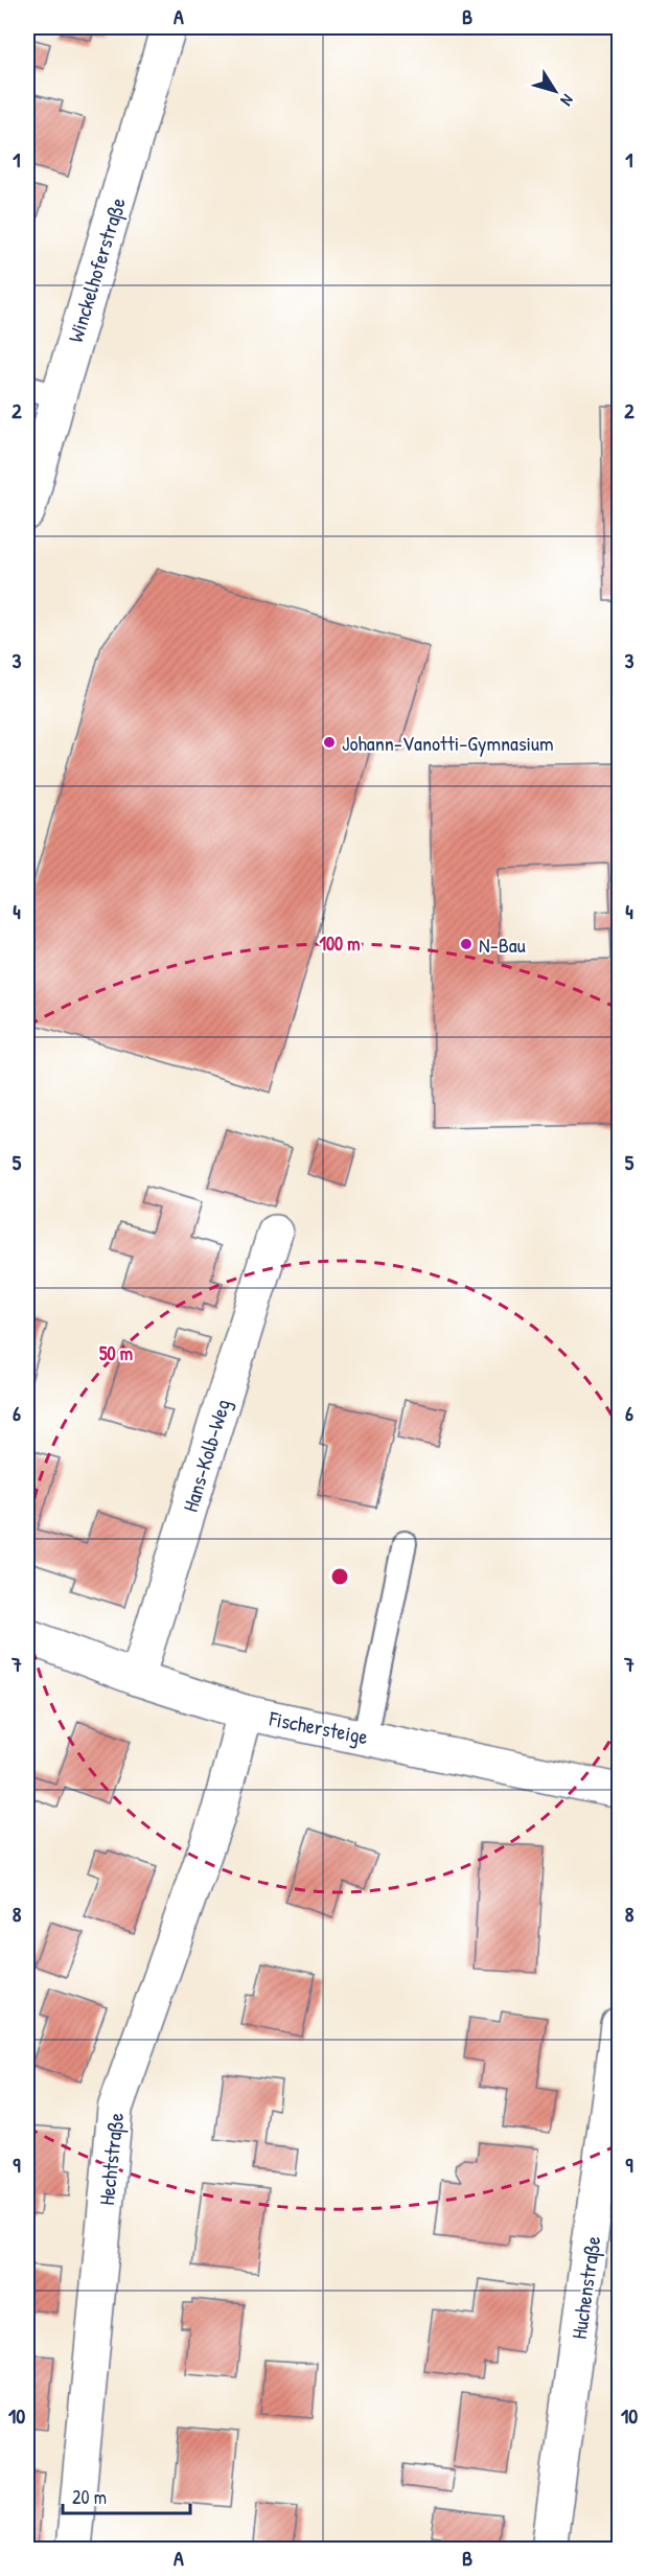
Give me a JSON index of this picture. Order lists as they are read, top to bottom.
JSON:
{
  "streets": {
    "street": [
      "Winckelhoferstraße",
      "Hans-Kolb-Weg",
      "Fischersteige",
      "Hechtstraße",
      "Huchenstraße"
    ]
  },
  "crossings": [
    ["Hans-Kolb-Weg", "Fischersteige"],
    ["Fischersteige", "Hechtstraße"]
  ],
  "places": ["Johann-Vanotti-Gymnasium", "N-Bau"],
  "scale_bar": "20 m",
  "north": "bottom right",
  "grid": {
    "columns": ["A", "B"],
    "rows": [
      "1",
      "2",
      "3",
      "4",
      "5",
      "6",
      "7",
      "8",
      "9",
      "10"
    ]
  },
  "rings": ["100 m", "50 m"]
}
